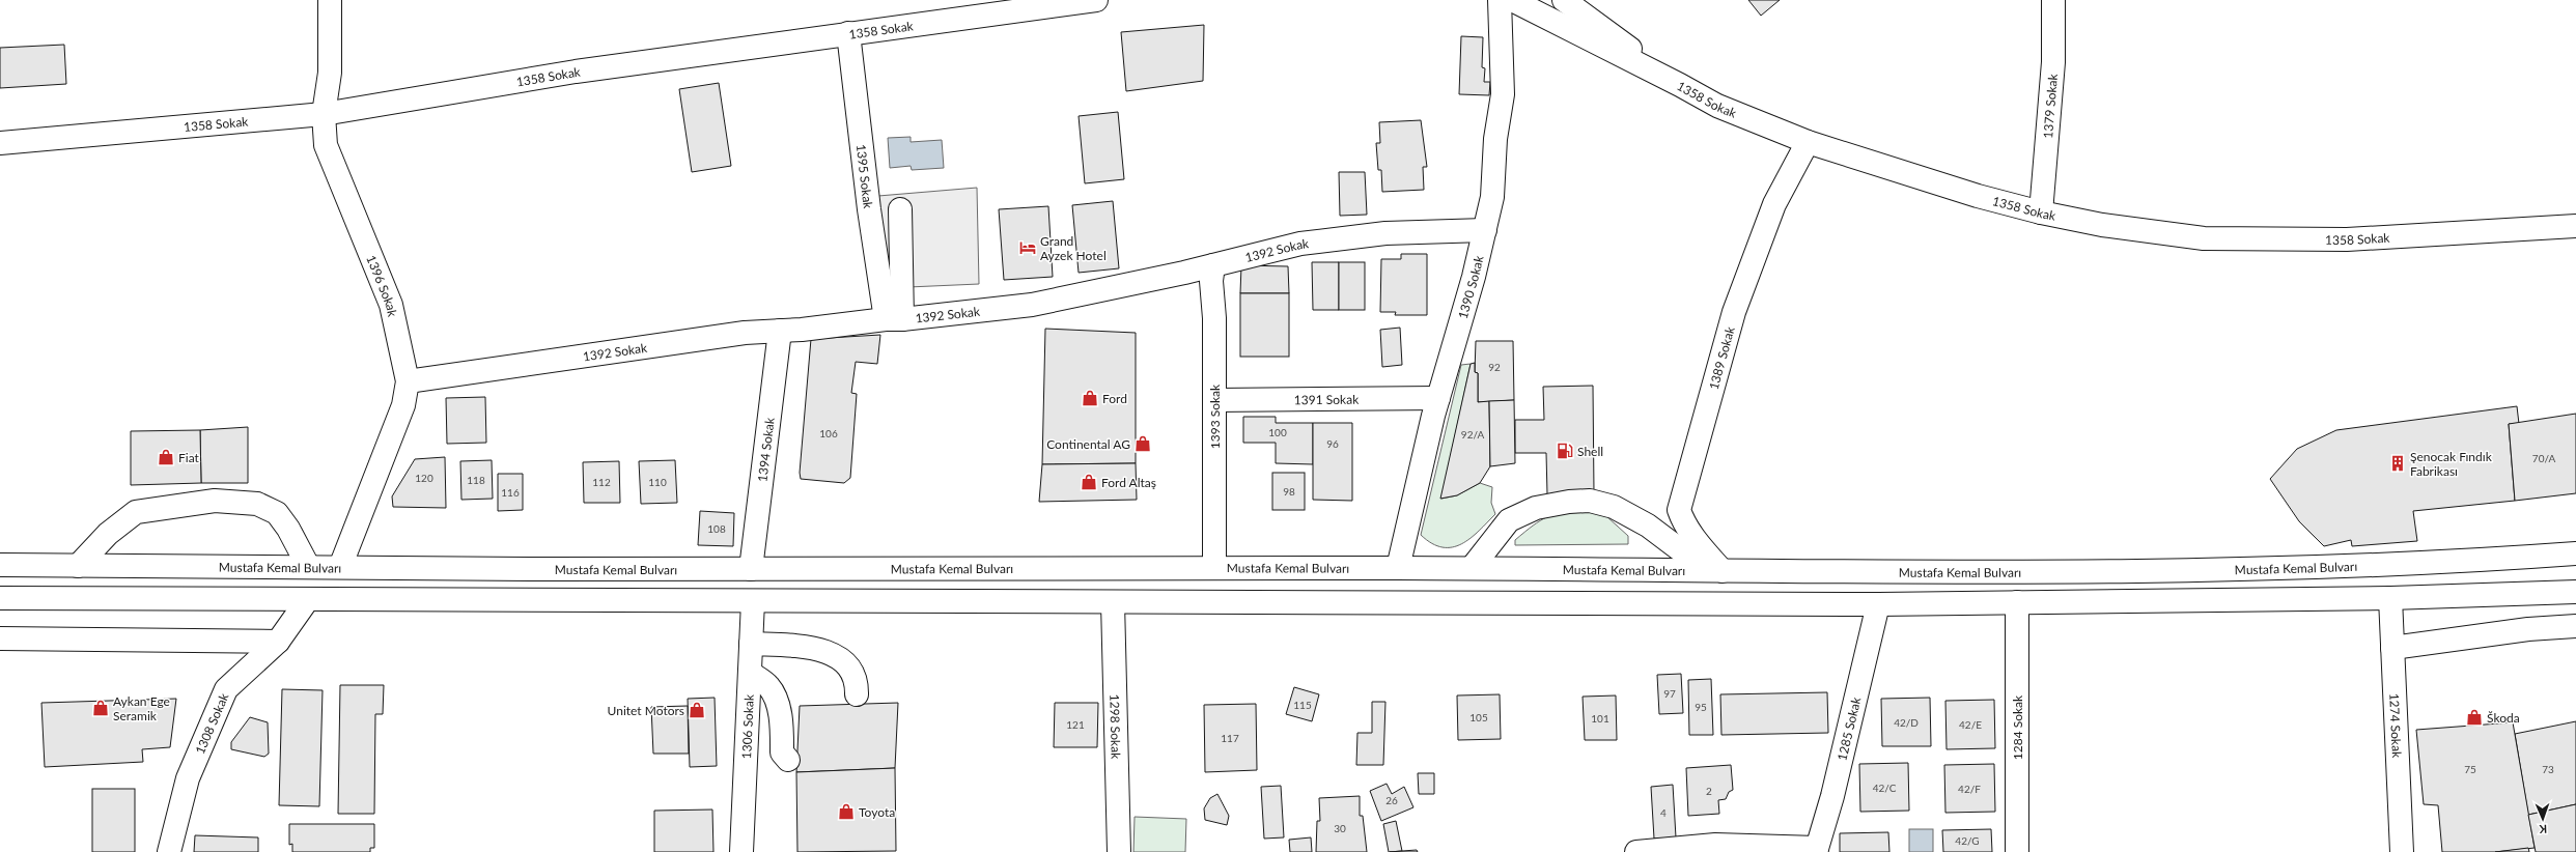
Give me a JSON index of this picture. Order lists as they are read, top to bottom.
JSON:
{
  "streets": {
    "main road": [
      "1358 Sokak",
      "1379 Sokak",
      "1395 Sokak",
      "1392 Sokak",
      "1396 Sokak",
      "1390 Sokak",
      "1389 Sokak",
      "1391 Sokak",
      "1393 Sokak",
      "1394 Sokak",
      "Mustafa Kemal Bulvarı",
      "1308 Sokak",
      "1274 Sokak",
      "1306 Sokak",
      "1298 Sokak",
      "1284 Sokak",
      "1285 Sokak"
    ]
  },
  "crossings": [
    ["1358 Sokak", "1379 Sokak"],
    ["1358 Sokak", "1395 Sokak"],
    ["1358 Sokak", "1396 Sokak"],
    ["1358 Sokak", "1389 Sokak"],
    ["1395 Sokak", "1392 Sokak"],
    ["1392 Sokak", "1396 Sokak"],
    ["1392 Sokak", "1390 Sokak"],
    ["1392 Sokak", "1393 Sokak"],
    ["1392 Sokak", "1394 Sokak"],
    ["1396 Sokak", "Mustafa Kemal Bulvarı"],
    ["1390 Sokak", "1391 Sokak"],
    ["1390 Sokak", "Mustafa Kemal Bulvarı"],
    ["1389 Sokak", "Mustafa Kemal Bulvarı"],
    ["1391 Sokak", "1393 Sokak"],
    ["1393 Sokak", "Mustafa Kemal Bulvarı"],
    ["1394 Sokak", "Mustafa Kemal Bulvarı"]
  ],
  "places": {
    "hotel": ["Grand Ayzek Hotel"],
    "shop": [
      "Ford",
      "Continental AG",
      "Fiat",
      "Ford Altaş",
      "Aykan Ege Seramik",
      "Unitet Motors",
      "Škoda",
      "Toyota"
    ],
    "fuel station": ["Shell"],
    "building": ["Şenocak Fındık Fabrikası"]
  },
  "house_numbers": [
    "92",
    "100",
    "106",
    "92/A",
    "96",
    "70/A",
    "120",
    "118",
    "112",
    "110",
    "98",
    "116",
    "108",
    "97",
    "115",
    "95",
    "105",
    "101",
    "42/D",
    "121",
    "42/E",
    "117",
    "75",
    "73",
    "42/C",
    "42/F",
    "2",
    "26",
    "4",
    "30",
    "42/G"
  ],
  "north": "bottom"
}
